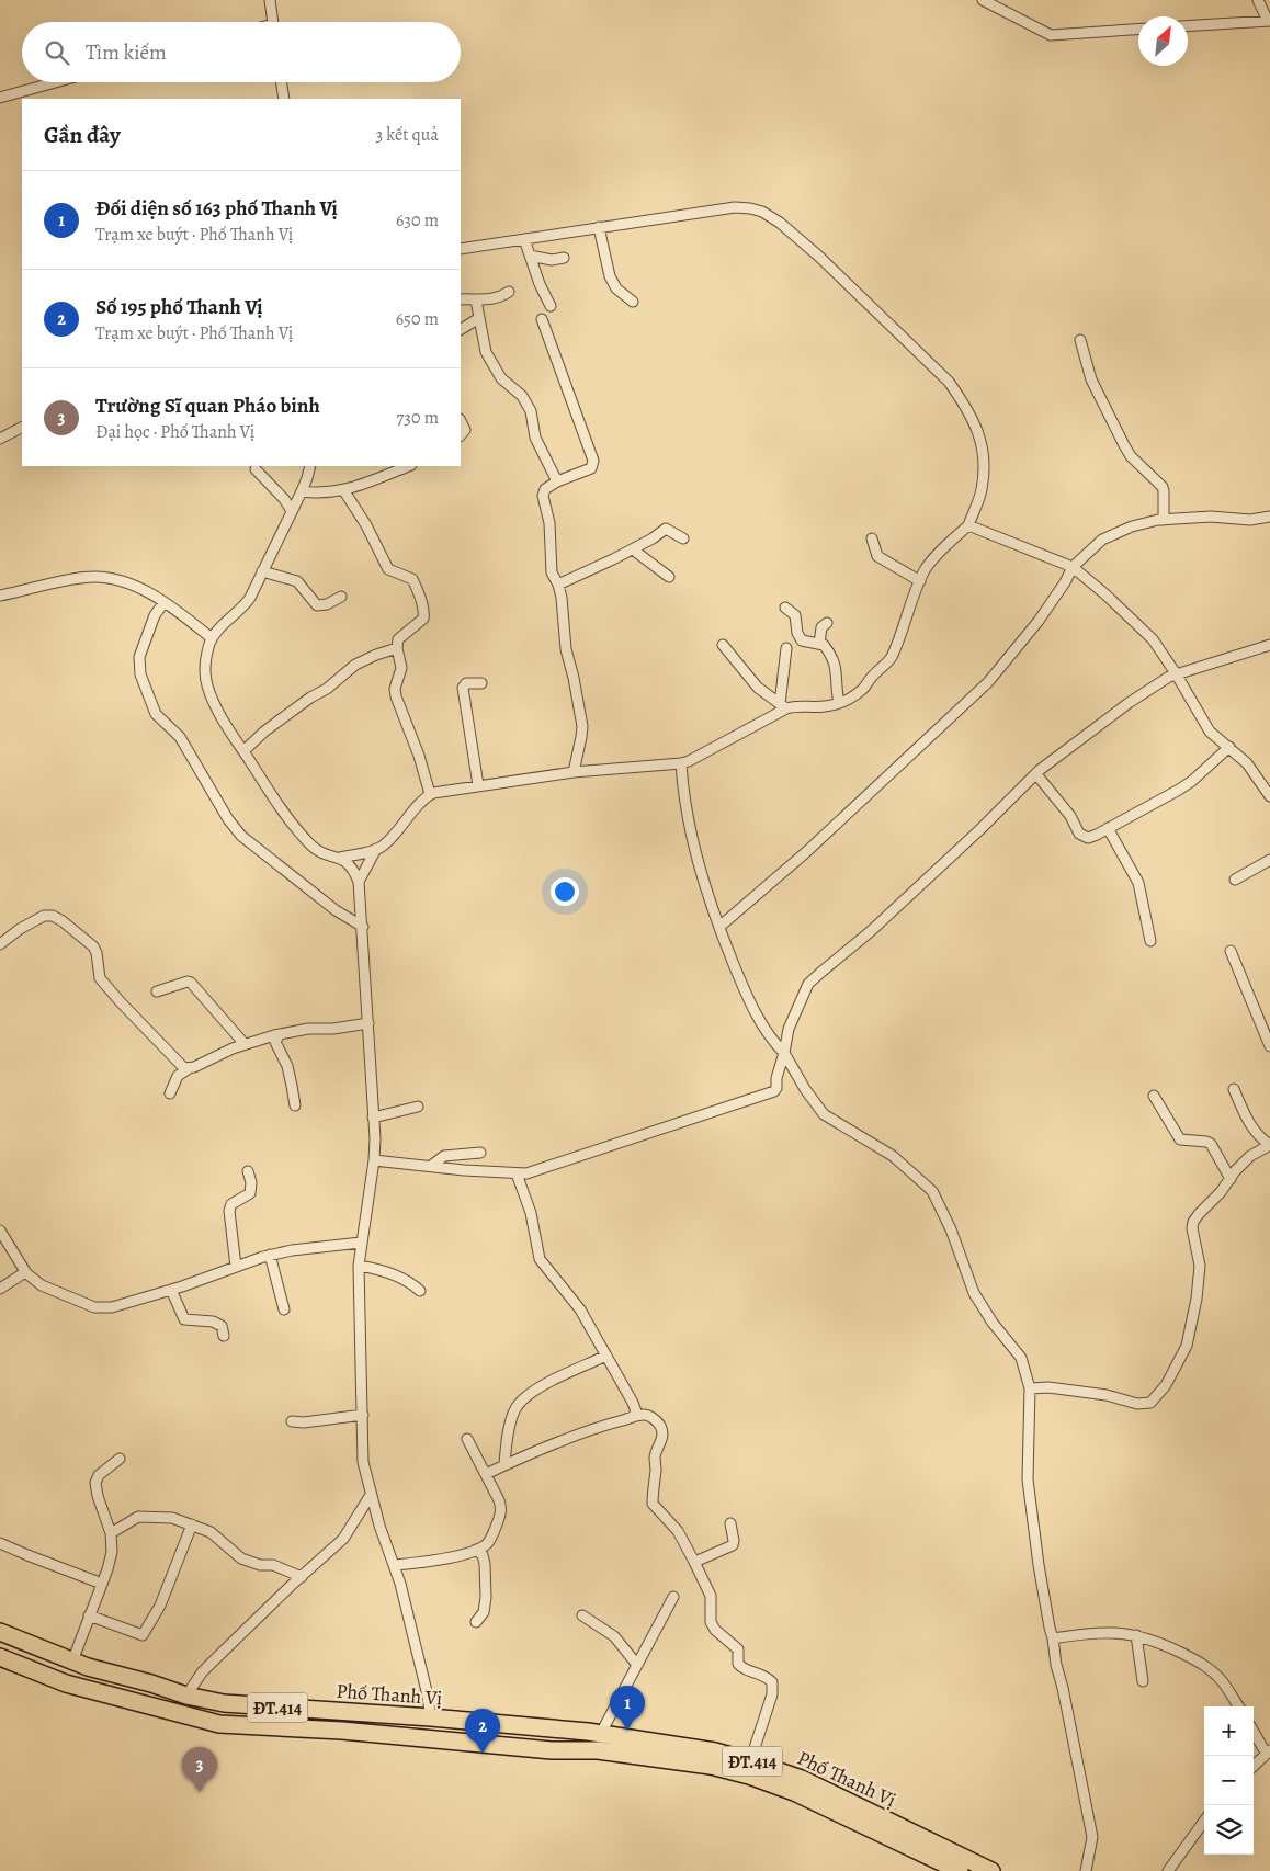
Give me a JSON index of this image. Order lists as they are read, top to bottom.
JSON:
{
  "streets": {
    "main road": ["Phố Thanh Vị", "ĐT.414"]
  },
  "north": "top right",
  "page": {
    "search": "Tìm kiếm",
    "heading": ["Gần đây", "3 kết quả"],
    "list": [
      {
        "mark": "1",
        "name": "Đối diện số 163 phố Thanh Vị",
        "note": "Trạm xe buýt · Phố Thanh Vị",
        "value": "630 m"
      },
      {
        "mark": "2",
        "name": "Số 195 phố Thanh Vị",
        "note": "Trạm xe buýt · Phố Thanh Vị",
        "value": "650 m"
      },
      {
        "mark": "3",
        "name": "Trường Sĩ quan Pháo binh",
        "note": "Đại học · Phố Thanh Vị",
        "value": "730 m"
      }
    ],
    "pins": ["1", "2", "3"],
    "map_buttons": ["+", "−"]
  }
}
